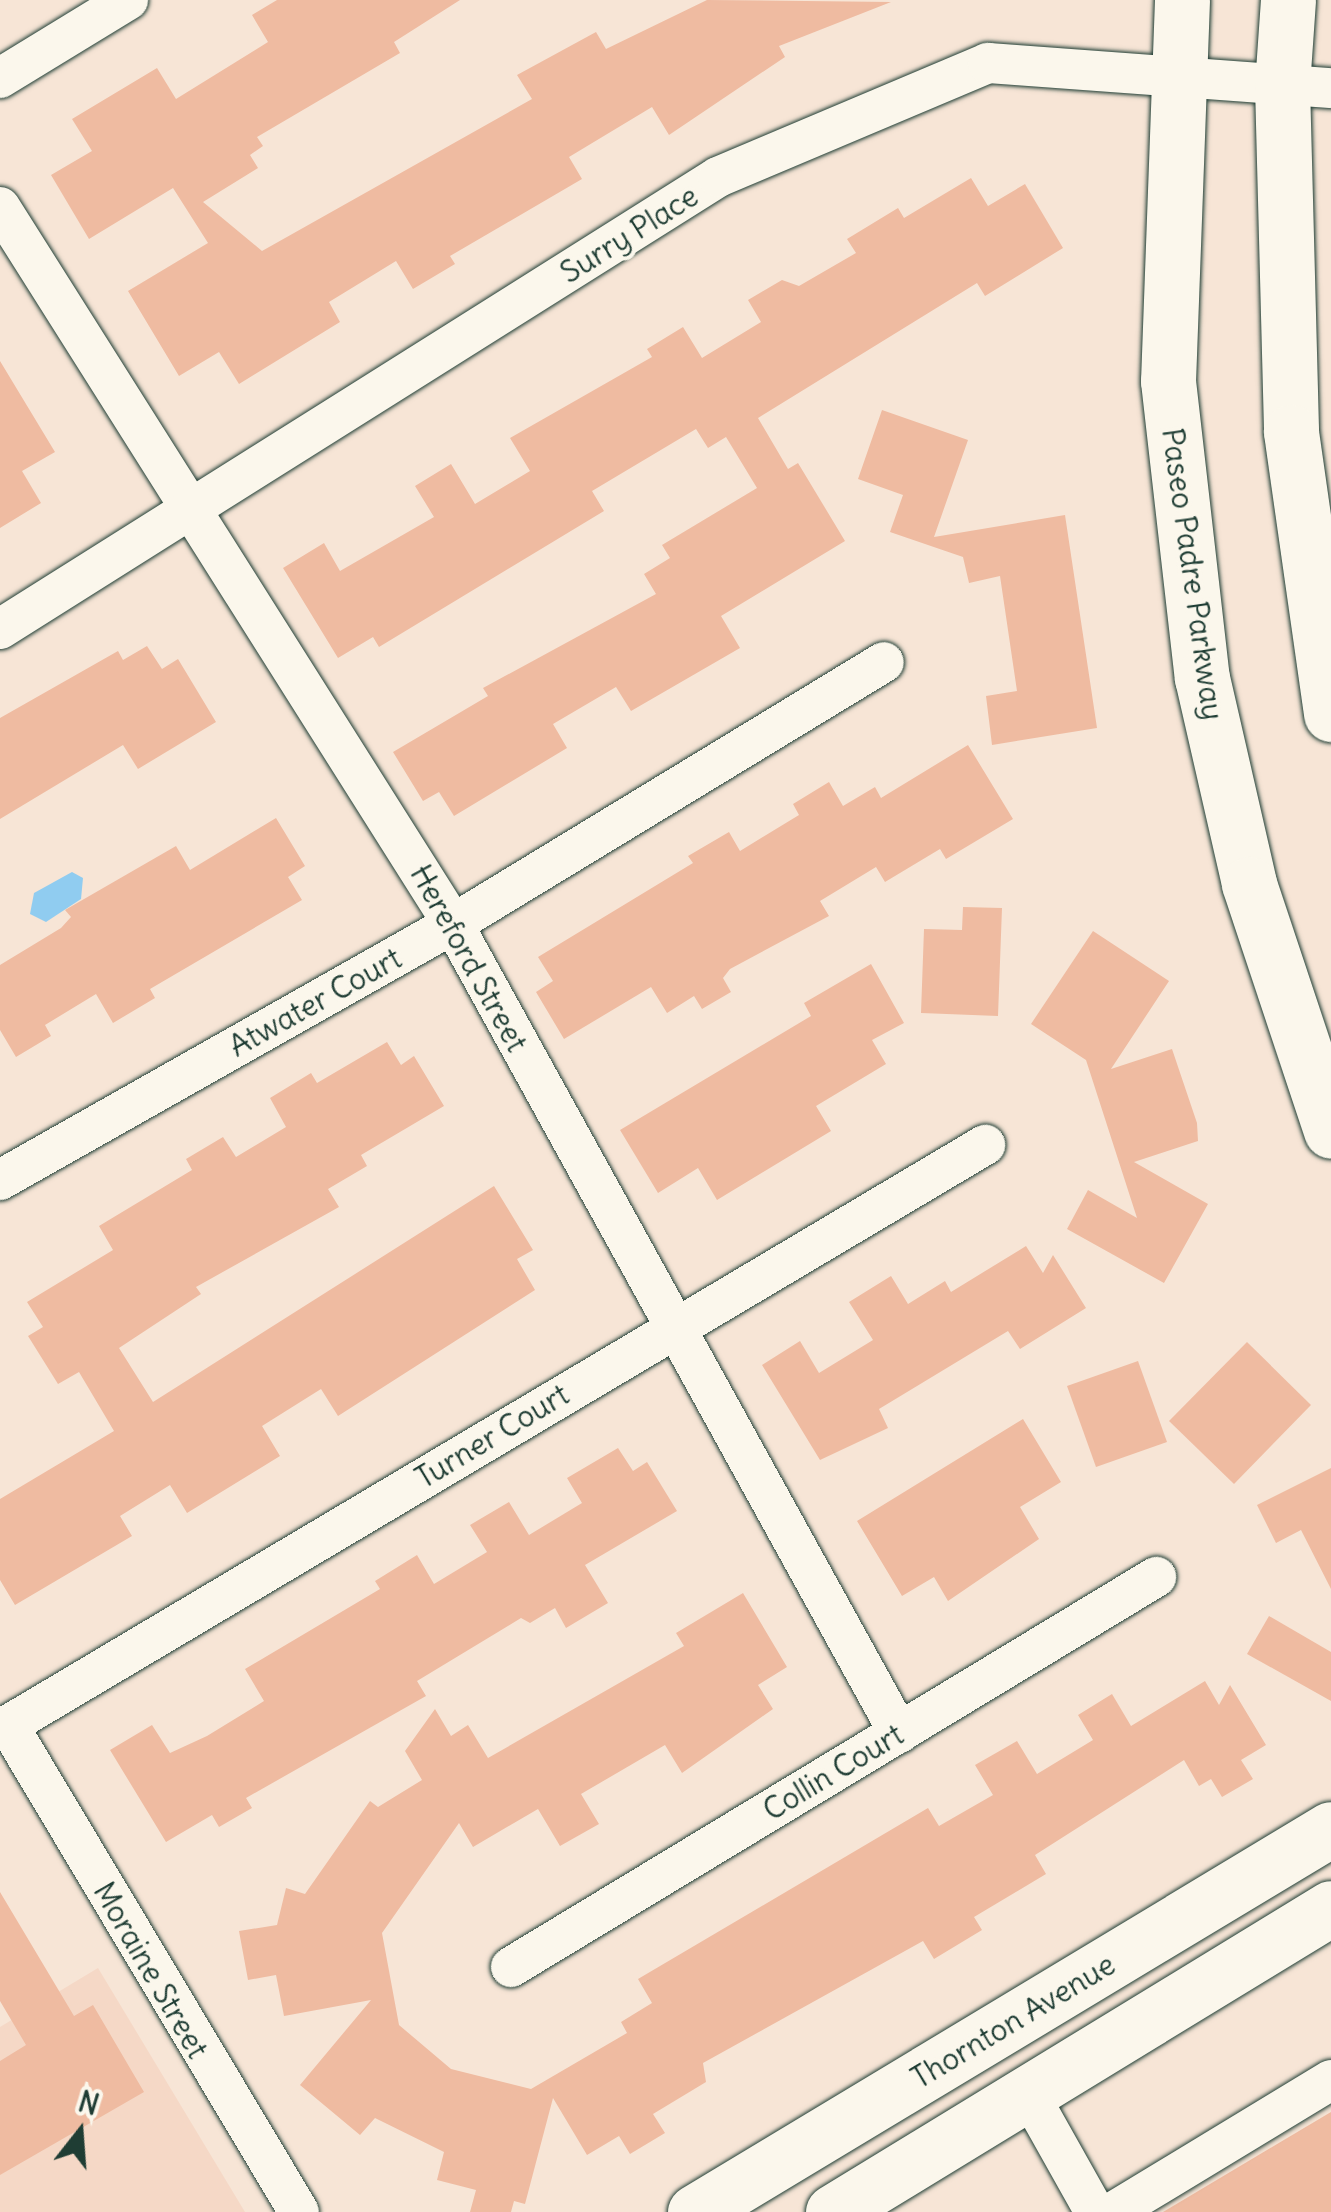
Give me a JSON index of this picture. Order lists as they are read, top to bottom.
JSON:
{
  "streets": {
    "main road": ["Paseo Padre Parkway", "Thornton Avenue"],
    "street": [
      "Surry Place",
      "Hereford Street",
      "Atwater Court",
      "Turner Court",
      "Collin Court",
      "Moraine Street"
    ]
  },
  "crossings": [
    ["Surry Place", "Paseo Padre Parkway"],
    ["Surry Place", "Hereford Street"],
    ["Hereford Street", "Atwater Court"],
    ["Hereford Street", "Turner Court"],
    ["Hereford Street", "Collin Court"],
    ["Turner Court", "Moraine Street"]
  ],
  "north": "top"
}
